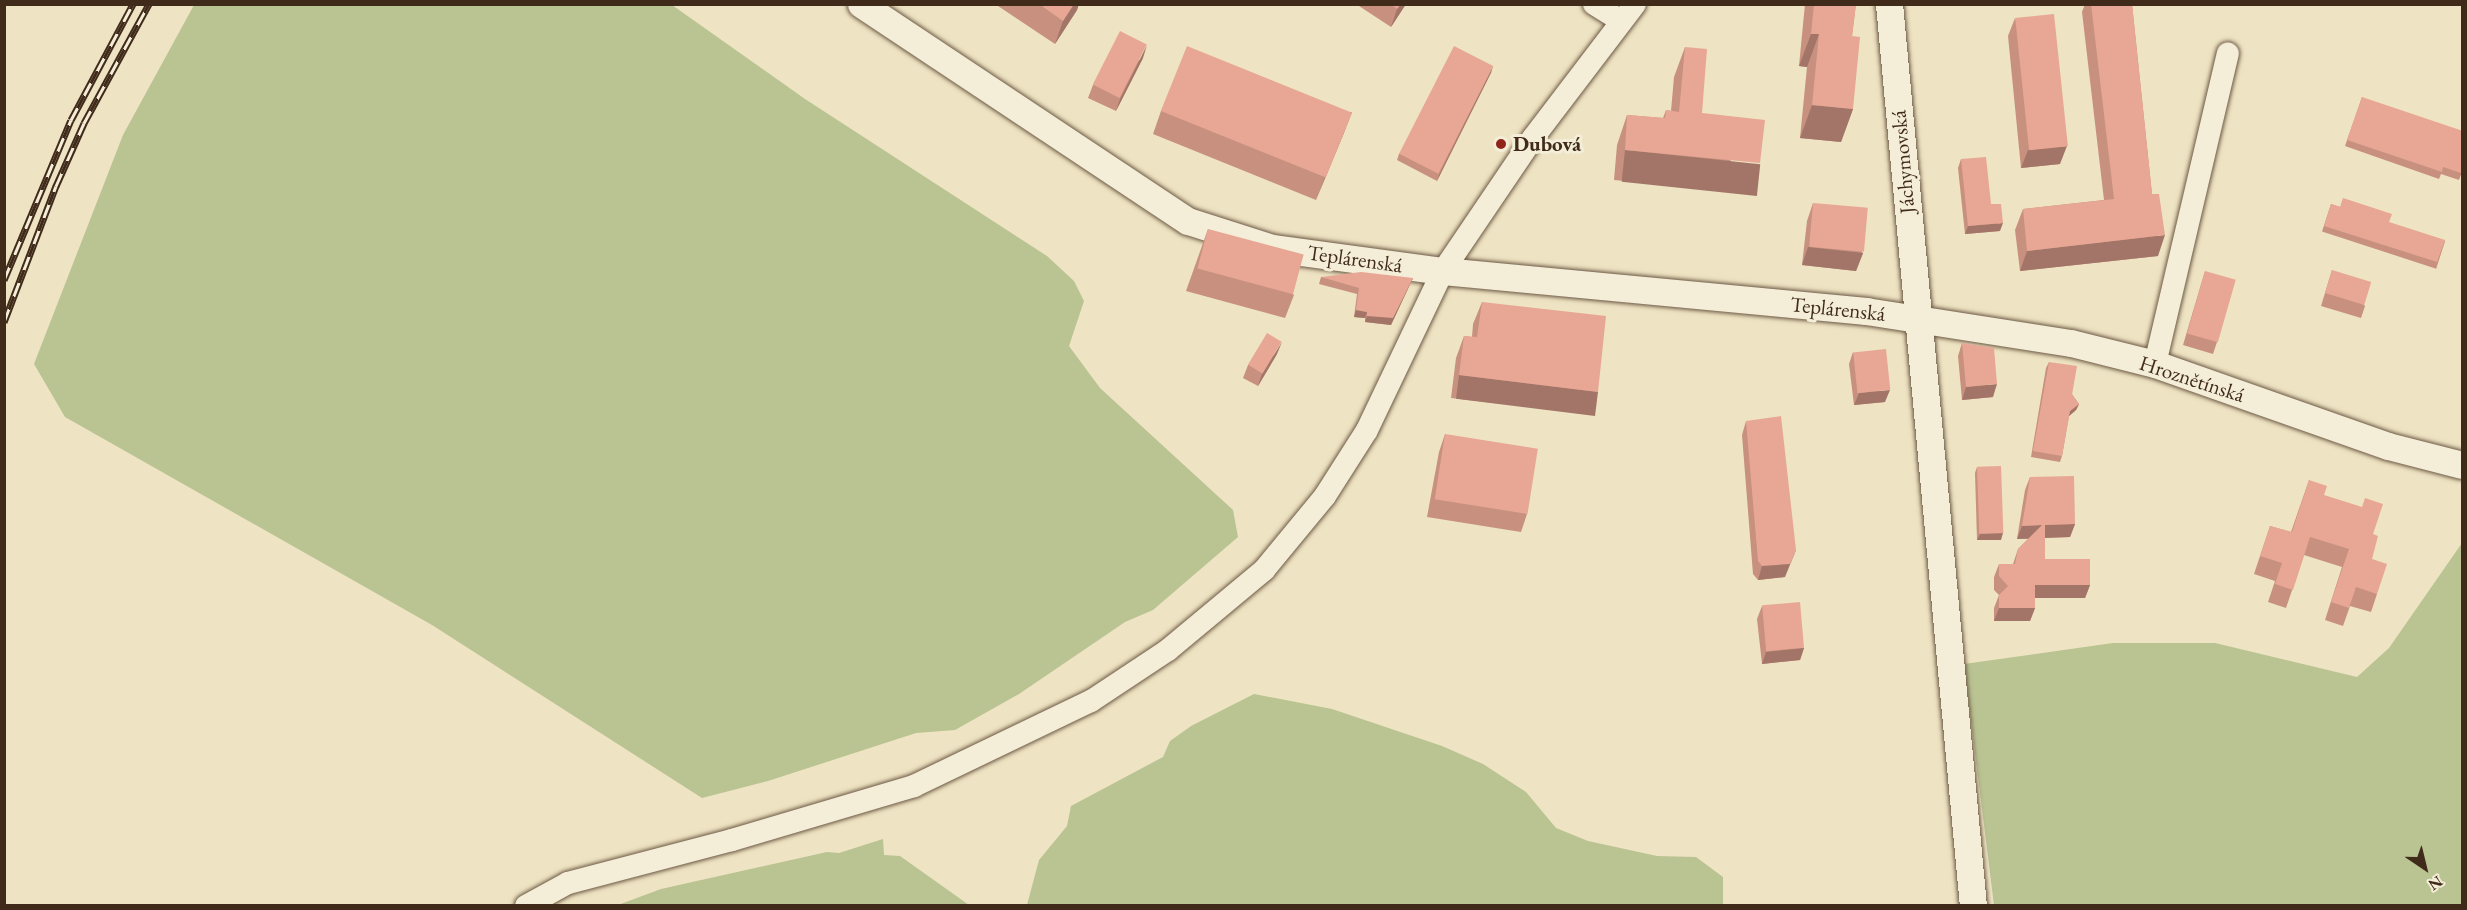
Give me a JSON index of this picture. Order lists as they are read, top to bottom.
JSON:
{
  "streets": {
    "street": ["Jáchymovská", "Teplárenská", "Hroznětínská"]
  },
  "crossings": [
    ["Jáchymovská", "Teplárenská"],
    ["Jáchymovská", "Hroznětínská"],
    ["Teplárenská", "Hroznětínská"]
  ],
  "places": ["Dubová"],
  "north": "bottom right"
}
